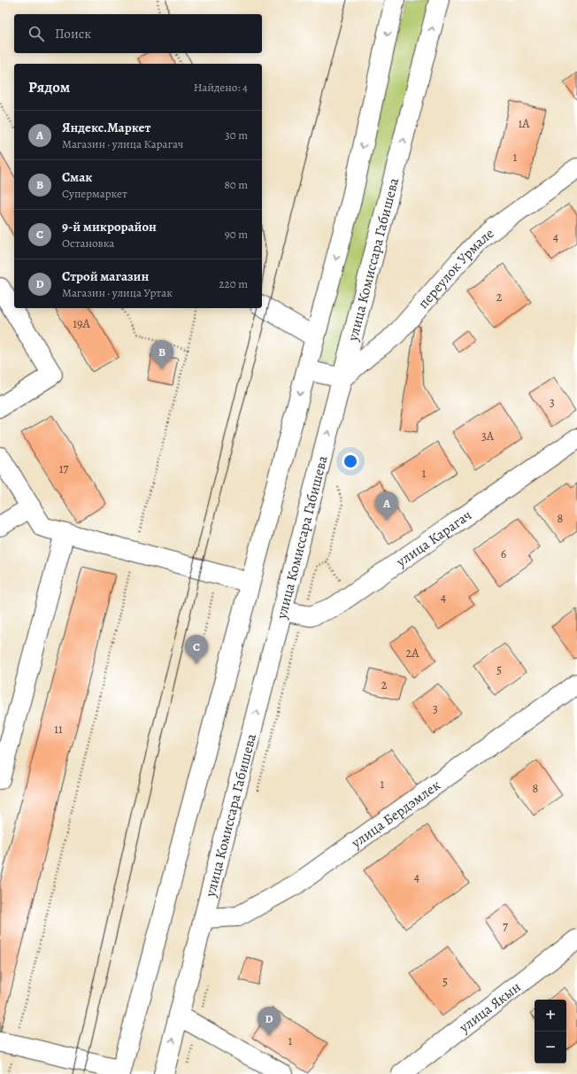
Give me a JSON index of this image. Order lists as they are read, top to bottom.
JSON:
{
  "streets": {
    "street": [
      "улица Комиссара Габишева",
      "переулок Урмале",
      "улица Карагач",
      "улица Бердэмлек",
      "улица Якын"
    ]
  },
  "crossings": [
    ["улица Комиссара Габишева", "переулок Урмале"],
    ["улица Комиссара Габишева", "улица Карагач"],
    ["улица Комиссара Габишева", "улица Бердэмлек"]
  ],
  "house_numbers": [
    "1А",
    "1",
    "4",
    "2",
    "19А",
    "3",
    "3А",
    "17",
    "1",
    "8",
    "6",
    "4",
    "2А",
    "5",
    "2",
    "3",
    "11",
    "1",
    "8",
    "4",
    "7",
    "5",
    "1"
  ],
  "page": {
    "search": "Поиск",
    "heading": ["Рядом", "Найдено: 4"],
    "list": [
      {
        "mark": "A",
        "name": "Яндекс.Маркет",
        "note": "Магазин · улица Карагач",
        "value": "30 m"
      },
      {
        "mark": "B",
        "name": "Смак",
        "note": "Супермаркет",
        "value": "80 m"
      },
      {
        "mark": "C",
        "name": "9-й микрорайон",
        "note": "Остановка",
        "value": "90 m"
      },
      {
        "mark": "D",
        "name": "Строй магазин",
        "note": "Магазин · улица Уртак",
        "value": "220 m"
      }
    ],
    "pins": [
      "B",
      "A",
      "C",
      "D"
    ],
    "map_buttons": ["+", "−"]
  }
}
